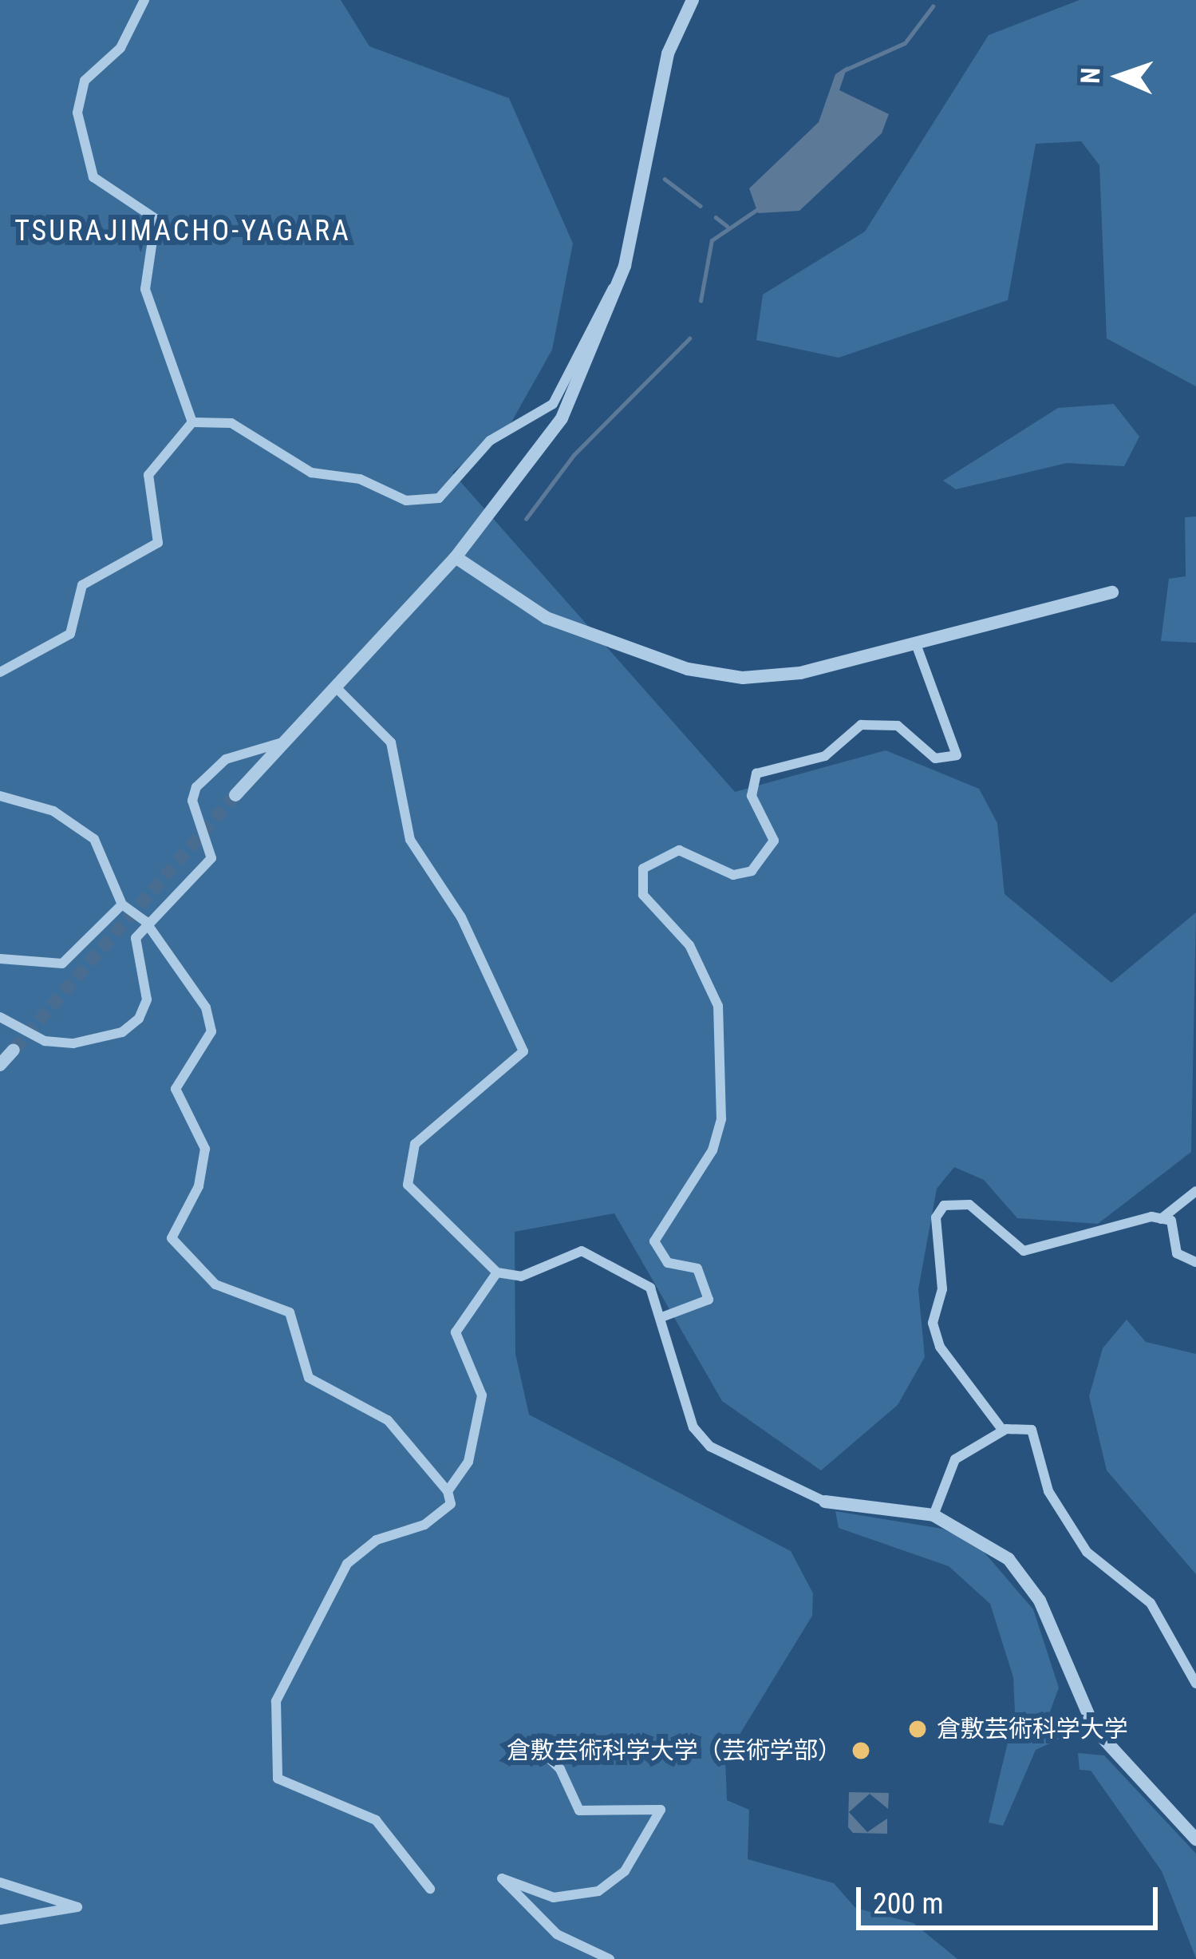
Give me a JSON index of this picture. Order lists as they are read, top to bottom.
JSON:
{
  "districts": ["TSURAJIMACHO-YAGARA"],
  "places": ["倉敷芸術科学大学", "倉敷芸術科学大学（芸術学部）"],
  "scale_bar": "200 m",
  "north": "left"
}
